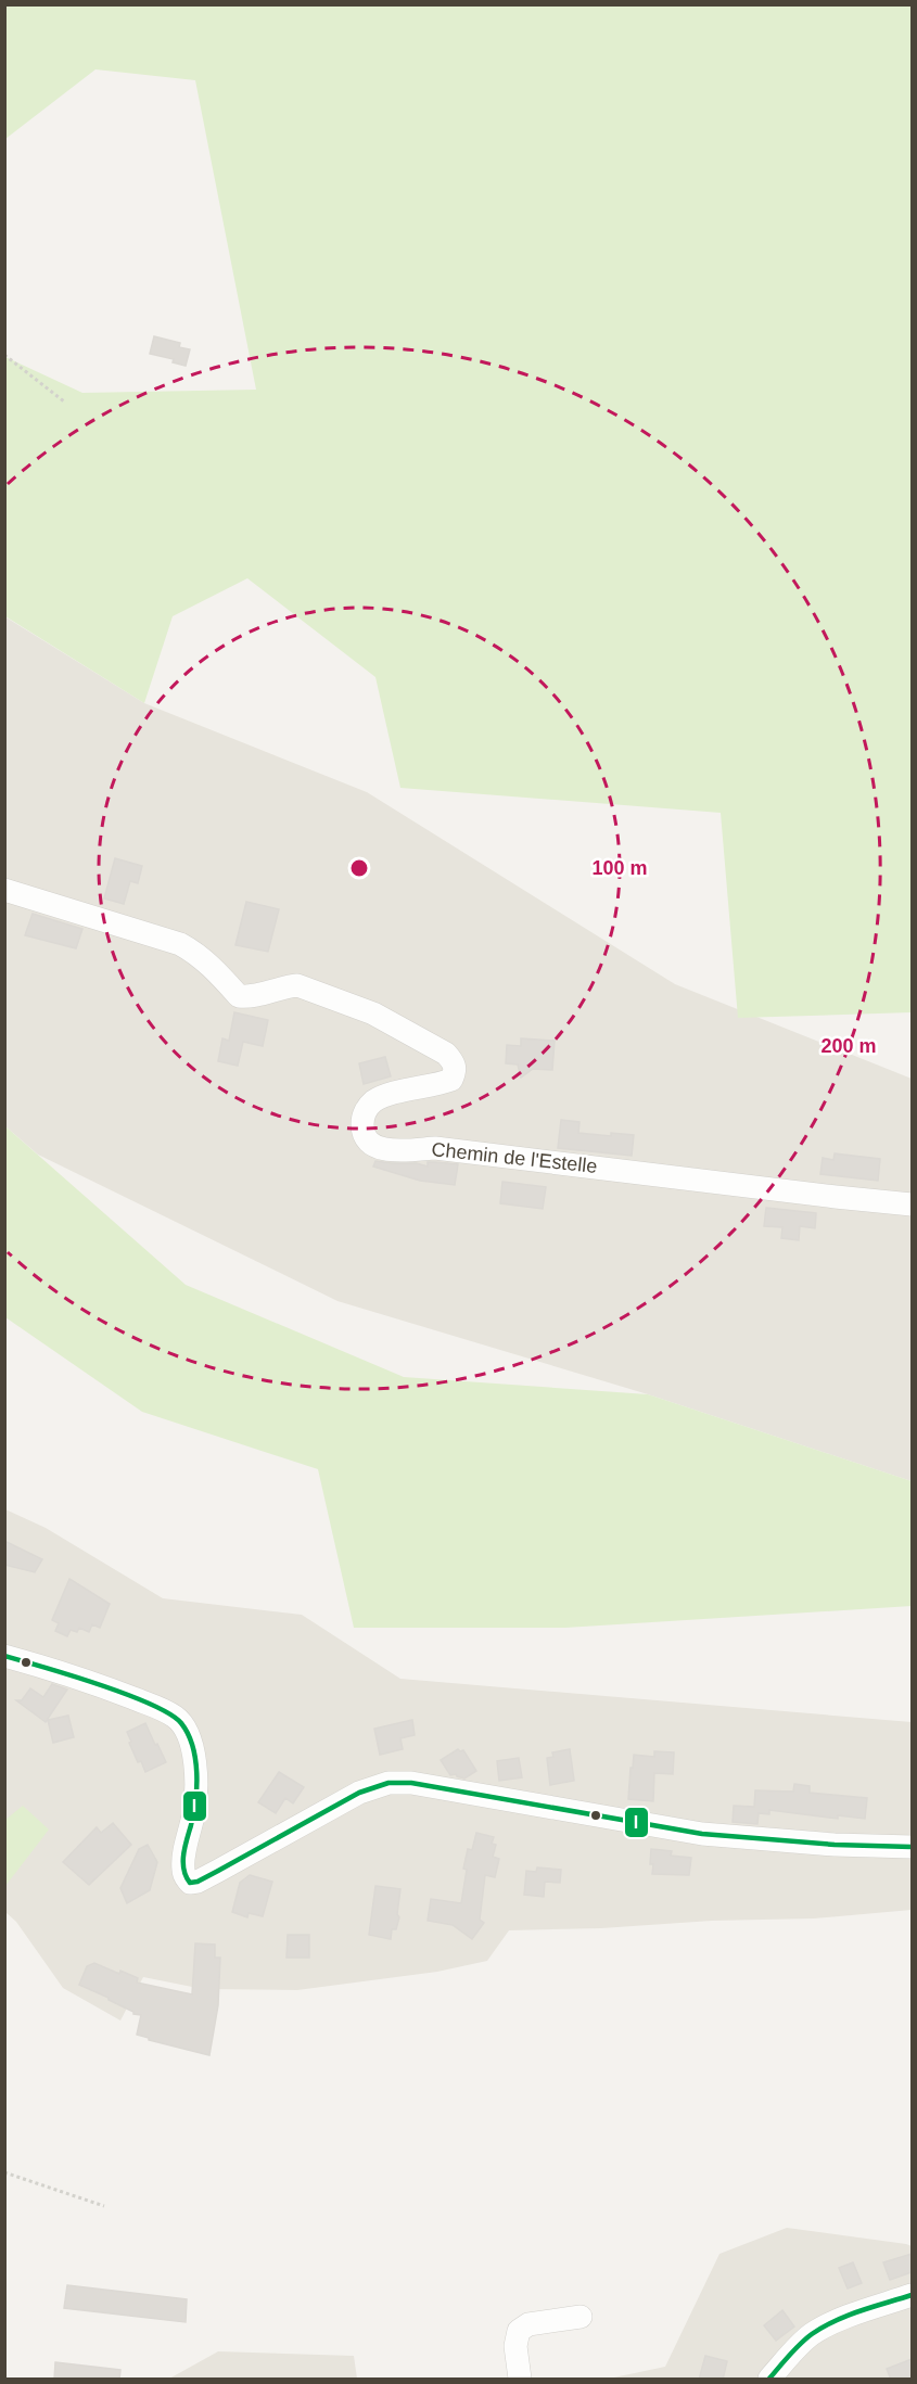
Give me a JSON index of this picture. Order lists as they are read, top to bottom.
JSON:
{
  "streets": {
    "street": ["Chemin de l'Estelle"]
  },
  "lines": ["transit line I"],
  "rings": ["100 m", "200 m"]
}
